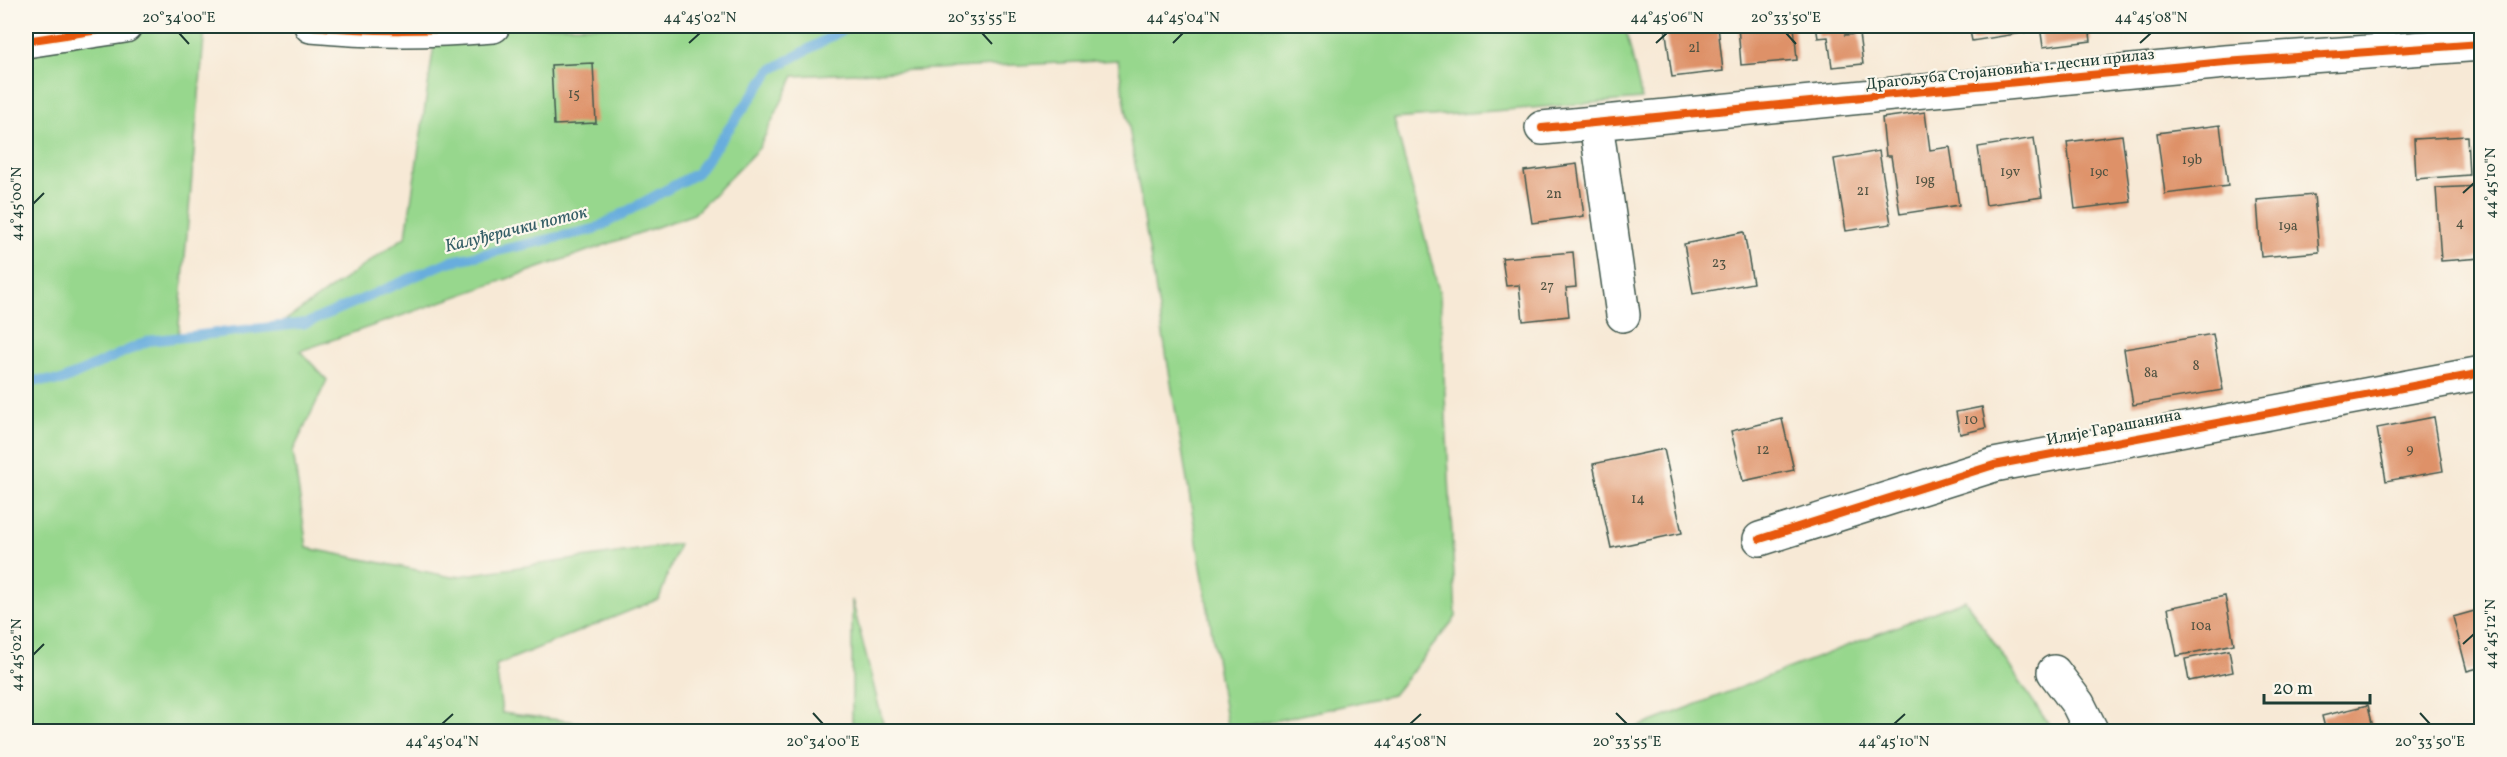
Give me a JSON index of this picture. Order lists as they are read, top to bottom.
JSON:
{
  "streets": {
    "street": ["Драгољуба Стојановића 1. десни прилаз", "Илије Гарашанина"]
  },
  "water": ["Калуђерачки поток"],
  "house_numbers": [
    "2l",
    "15",
    "19b",
    "19v",
    "19c",
    "19g",
    "21",
    "2n",
    "4",
    "19a",
    "23",
    "27",
    "8",
    "8a",
    "10",
    "9",
    "12",
    "14",
    "10a"
  ],
  "scale_bar": "20 m",
  "coordinates": [
    "20°34'00\"E",
    "44°45'02\"N",
    "20°33'55\"E",
    "44°45'04\"N",
    "44°45'06\"N",
    "20°33'50\"E",
    "44°45'08\"N",
    "44°45'10\"N",
    "44°45'00\"N",
    "44°45'12\"N"
  ]
}
